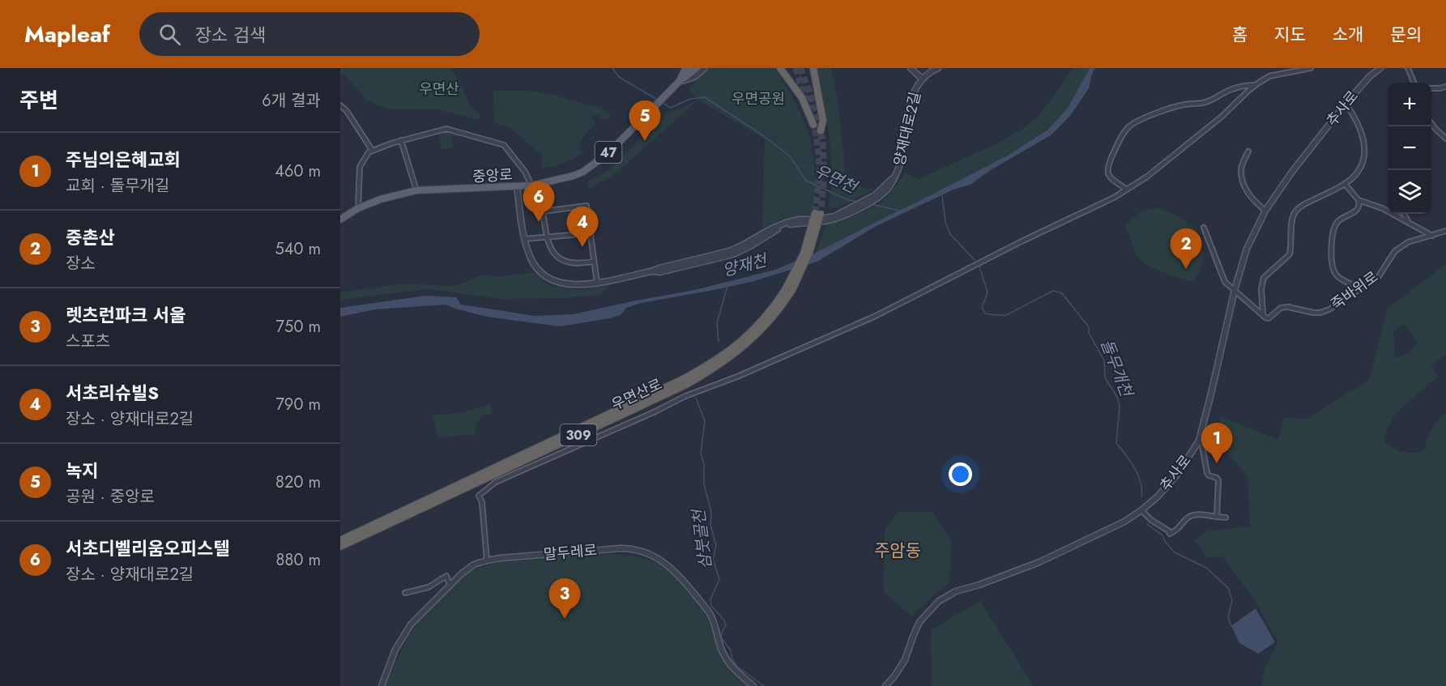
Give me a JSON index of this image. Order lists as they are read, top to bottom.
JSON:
{
  "streets": {
    "highway": ["우면산로", "309"],
    "main road": ["47", "중앙로"],
    "street": [
      "추사로",
      "양재대로2길",
      "죽바위로",
      "말두레로"
    ]
  },
  "crossings": [
    ["양재대로2길", "중앙로"],
    ["47", "중앙로"]
  ],
  "districts": ["주암동"],
  "water": [
    "우면천",
    "양재천",
    "돌무개천",
    "삼붓골천"
  ],
  "parks": ["우면산", "우면공원"],
  "page": {
    "header": "Mapleaf",
    "search": "장소 검색",
    "nav": [
      "홈",
      "지도",
      "소개",
      "문의"
    ],
    "heading": ["주변", "6개 결과"],
    "map_buttons": ["+", "−"],
    "pins": [
      "5",
      "6",
      "4",
      "2",
      "1",
      "3"
    ],
    "list": [
      {
        "mark": "1",
        "name": "주님의은혜교회",
        "note": "교회 · 돌무개길",
        "value": "460 m"
      },
      {
        "mark": "2",
        "name": "중촌산",
        "note": "장소",
        "value": "540 m"
      },
      {
        "mark": "3",
        "name": "렛츠런파크 서울",
        "note": "스포츠",
        "value": "750 m"
      },
      {
        "mark": "4",
        "name": "서초리슈빌S",
        "note": "장소 · 양재대로2길",
        "value": "790 m"
      },
      {
        "mark": "5",
        "name": "녹지",
        "note": "공원 · 중앙로",
        "value": "820 m"
      },
      {
        "mark": "6",
        "name": "서초디벨리움오피스텔",
        "note": "장소 · 양재대로2길",
        "value": "880 m"
      }
    ]
  }
}
